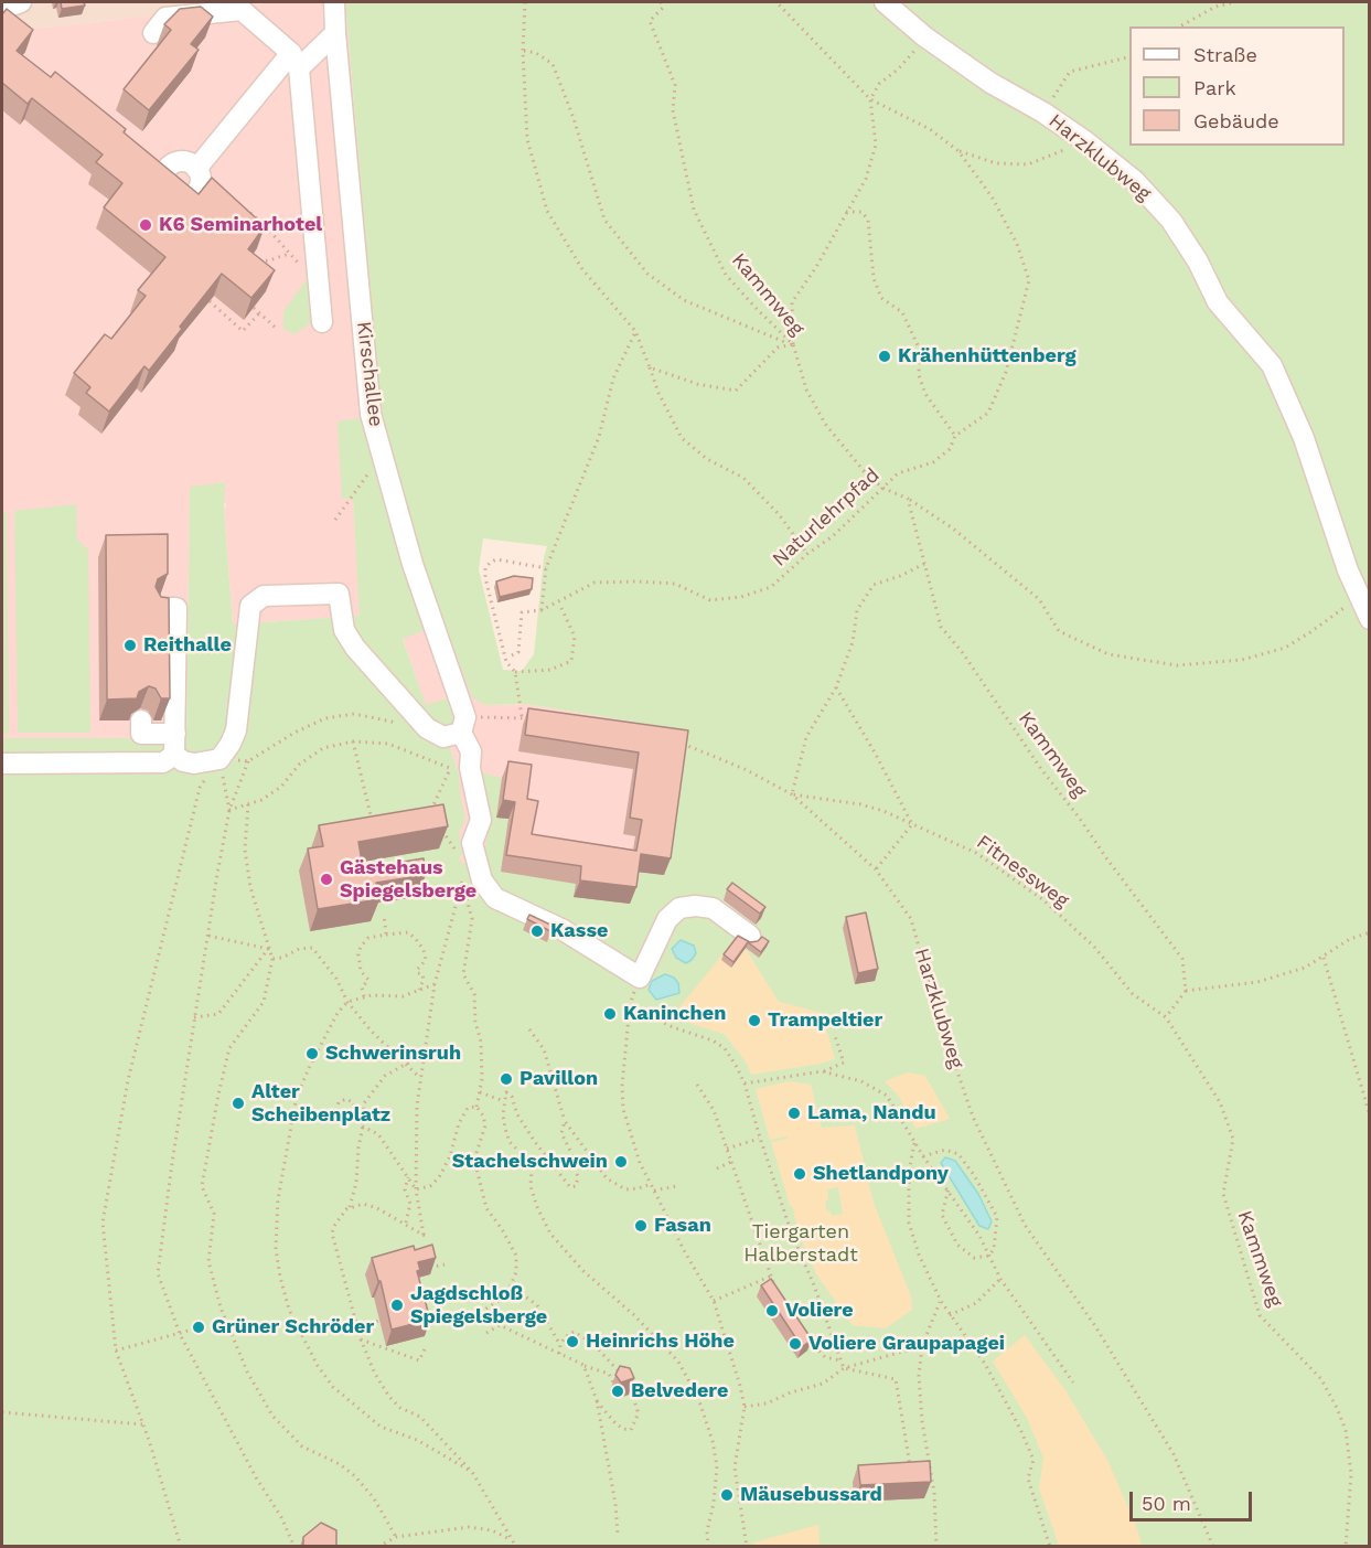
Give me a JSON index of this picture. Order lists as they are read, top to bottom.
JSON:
{
  "streets": {
    "street": ["Harzklubweg", "Kirschallee"],
    "path": ["Kammweg", "Naturlehrpfad", "Fitnessweg"]
  },
  "crossings": [
    ["Harzklubweg", "Fitnessweg"],
    ["Kammweg", "Naturlehrpfad"],
    ["Kammweg", "Fitnessweg"]
  ],
  "parks": ["Tiergarten Halberstadt"],
  "places": [
    "K6 Seminarhotel",
    "Krähenhüttenberg",
    "Reithalle",
    "Gästehaus Spiegelsberge",
    "Kasse",
    "Kaninchen",
    "Trampeltier",
    "Schwerinsruh",
    "Pavillon",
    "Alter Scheibenplatz",
    "Lama, Nandu",
    "Stachelschwein",
    "Shetlandpony",
    "Fasan",
    "Jagdschloß Spiegelsberge",
    "Voliere",
    "Grüner Schröder",
    "Heinrichs Höhe",
    "Voliere Graupapagei",
    "Belvedere",
    "Mäusebussard"
  ],
  "legend": ["Straße", "Park", "Gebäude"],
  "scale_bar": "50 m"
}
